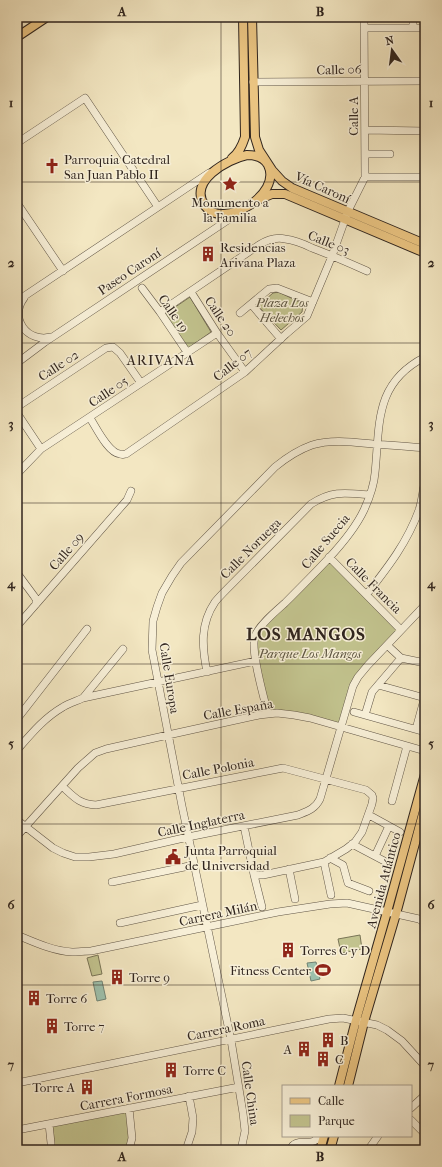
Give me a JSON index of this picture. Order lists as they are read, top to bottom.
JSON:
{
  "streets": {
    "main road": ["Vía Caroní", "Paseo Caroní", "Avenida Atlántico"],
    "street": [
      "Calle 06",
      "Calle A",
      "Calle 03",
      "Calle 19",
      "Calle 20",
      "Calle 07",
      "Calle 02",
      "Calle 05",
      "Calle Suecia",
      "Calle Noruega",
      "Calle 09",
      "Calle Francia",
      "Calle Europa",
      "Calle España",
      "Calle Polonia",
      "Calle Inglaterra",
      "Carrera Milán",
      "Carrera Roma",
      "Calle China",
      "Carrera Formosa"
    ]
  },
  "crossings": [
    ["Calle 06", "Calle A"],
    ["Calle 06", "Vía Caroní"],
    ["Calle A", "Vía Caroní"],
    ["Calle A", "Calle 07"],
    ["Vía Caroní", "Paseo Caroní"],
    ["Vía Caroní", "Calle 07"],
    ["Calle 03", "Calle 19"],
    ["Calle 03", "Calle 20"],
    ["Calle 03", "Calle 07"],
    ["Calle 19", "Calle 05"],
    ["Calle 20", "Calle 07"],
    ["Calle 20", "Calle 05"],
    ["Calle 07", "Calle 05"],
    ["Calle 02", "Calle 05"],
    ["Calle Suecia", "Calle Noruega"],
    ["Calle Suecia", "Calle Francia"],
    ["Calle Suecia", "Calle Europa"],
    ["Calle Suecia", "Calle España"],
    ["Calle Francia", "Calle Inglaterra"],
    ["Calle Europa", "Calle España"],
    ["Calle Europa", "Calle Polonia"],
    ["Calle Europa", "Calle Inglaterra"],
    ["Calle Europa", "Carrera Milán"],
    ["Calle Europa", "Carrera Roma"],
    ["Calle Europa", "Calle China"],
    ["Calle España", "Calle Polonia"],
    ["Calle España", "Calle Inglaterra"],
    ["Calle Polonia", "Calle Inglaterra"],
    ["Avenida Atlántico", "Carrera Milán"],
    ["Avenida Atlántico", "Carrera Roma"],
    ["Carrera Roma", "Calle China"],
    ["Calle China", "Carrera Formosa"]
  ],
  "districts": ["ARIVANA", "LOS MANGOS"],
  "parks": ["Plaza Los Helechos", "Parque Los Mangos"],
  "places": {
    "church": ["Parroquia Catedral San Juan Pablo II"],
    "place": ["Monumento a la Familia"],
    "building": [
      "Residencias Arivana Plaza",
      "Torres C y D",
      "Torre 9",
      "Torre 6",
      "Torre 7",
      "B",
      "A",
      "C",
      "Torre C",
      "Torre A"
    ],
    "public building": ["Junta Parroquial de Universidad"],
    "sports": ["Fitness Center"]
  },
  "legend": ["Calle", "Parque"],
  "north": "top",
  "grid": {
    "columns": ["A", "B"],
    "rows": [
      "1",
      "2",
      "3",
      "4",
      "5",
      "6",
      "7"
    ]
  }
}
